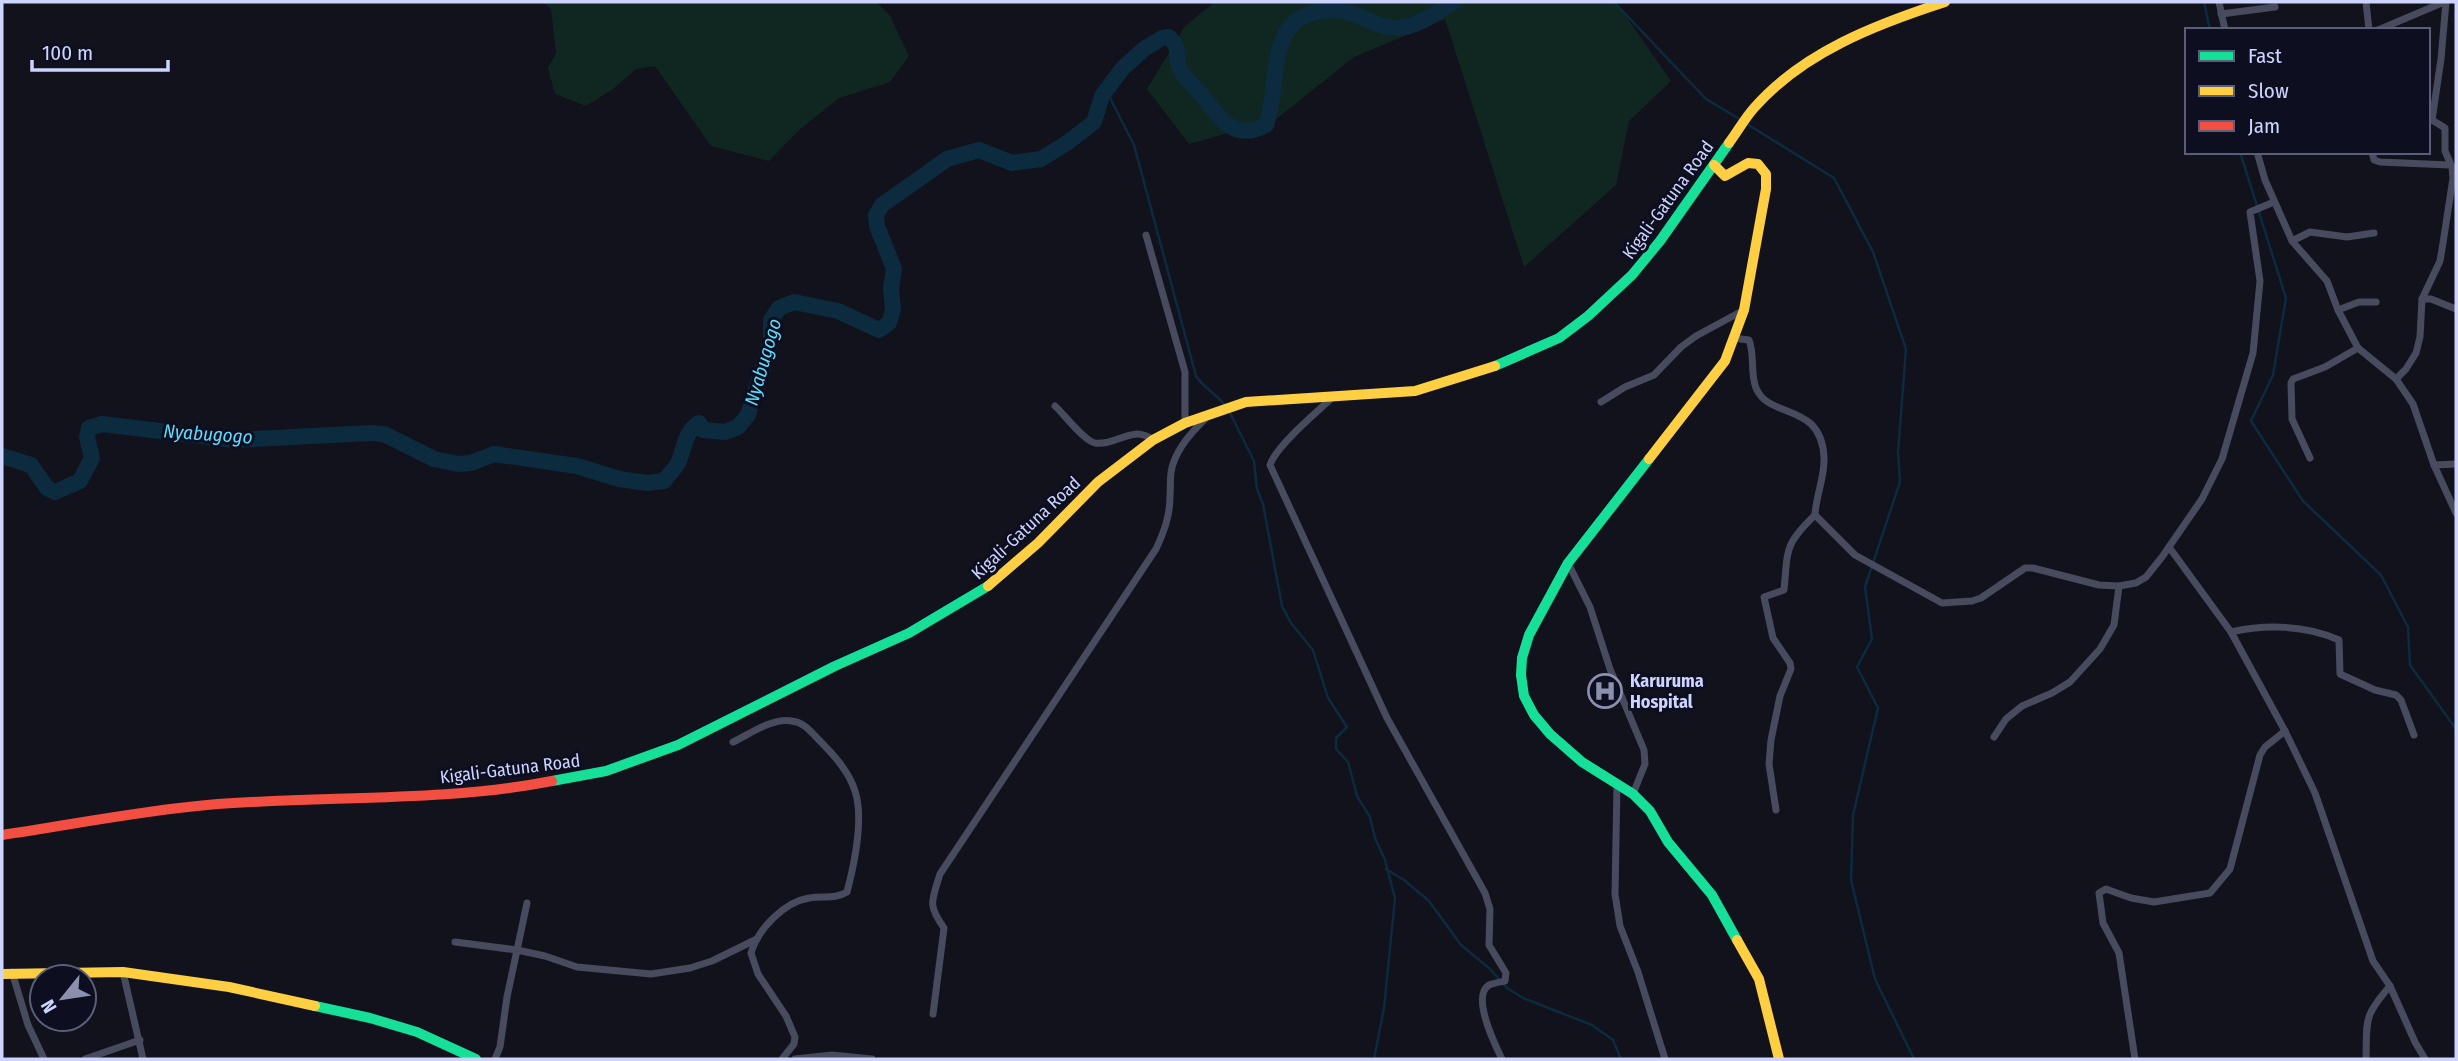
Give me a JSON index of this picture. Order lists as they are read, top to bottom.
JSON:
{
  "streets": {
    "main road": ["Kigali-Gatuna Road"]
  },
  "water": ["Nyabugogo"],
  "places": {
    "hospital": ["Karuruma Hospital"]
  },
  "legend": ["Fast", "Slow", "Jam"],
  "scale_bar": "100 m",
  "north": "bottom left"
}
